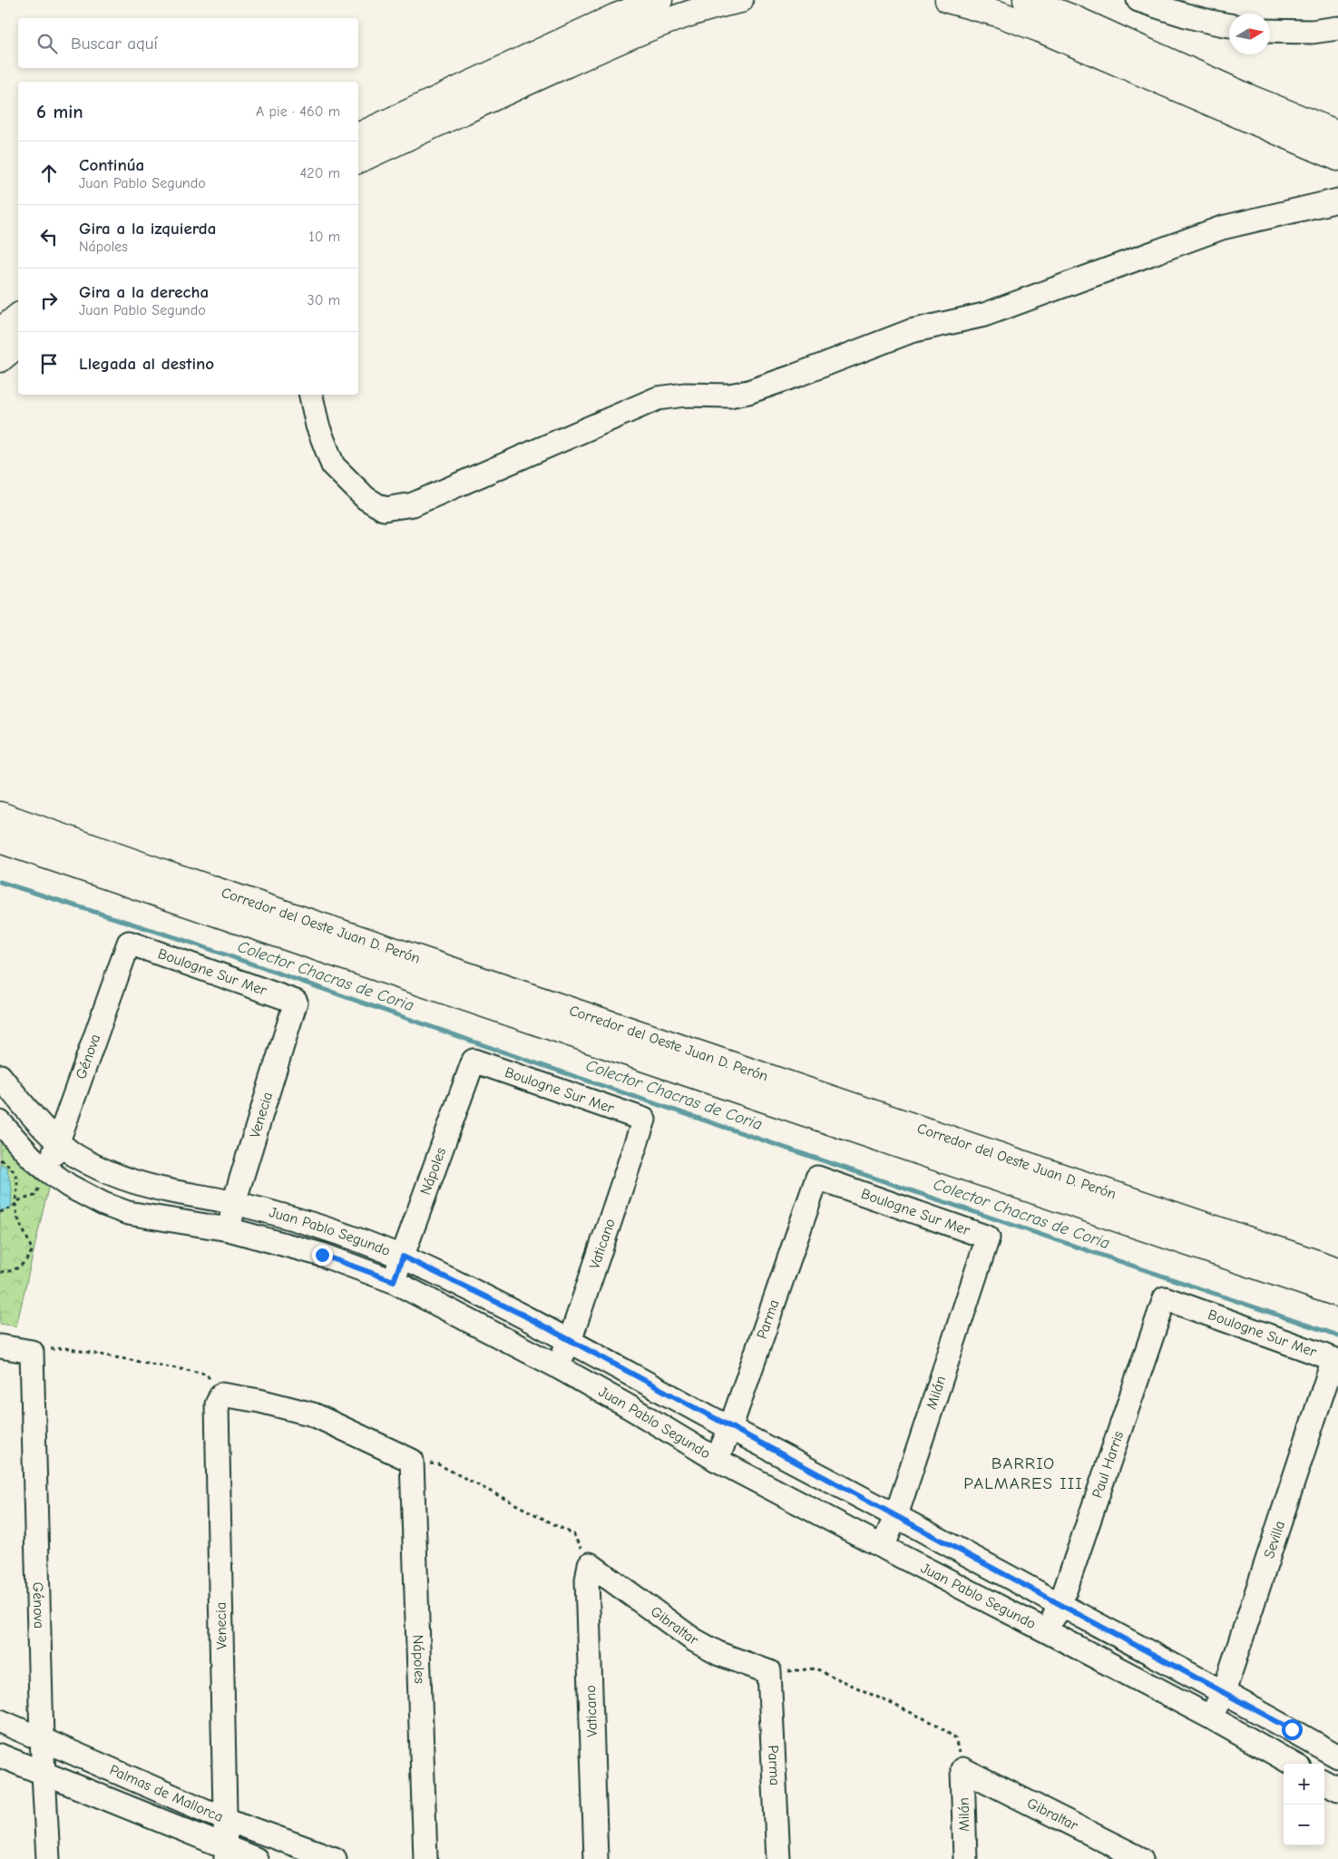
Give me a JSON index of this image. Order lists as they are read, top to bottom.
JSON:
{
  "streets": {
    "main road": ["Corredor del Oeste Juan D. Perón"],
    "street": [
      "Boulogne Sur Mer",
      "Génova",
      "Venecia",
      "Nápoles",
      "Juan Pablo Segundo",
      "Vaticano",
      "Parma",
      "Milán",
      "Paul Harris",
      "Sevilla",
      "Gibraltar",
      "Palmas de Mallorca"
    ]
  },
  "crossings": [
    ["Boulogne Sur Mer", "Génova"],
    ["Boulogne Sur Mer", "Venecia"],
    ["Boulogne Sur Mer", "Nápoles"],
    ["Boulogne Sur Mer", "Vaticano"],
    ["Boulogne Sur Mer", "Parma"],
    ["Boulogne Sur Mer", "Milán"],
    ["Boulogne Sur Mer", "Paul Harris"],
    ["Boulogne Sur Mer", "Sevilla"],
    ["Génova", "Juan Pablo Segundo"],
    ["Génova", "Palmas de Mallorca"],
    ["Venecia", "Juan Pablo Segundo"],
    ["Venecia", "Palmas de Mallorca"],
    ["Nápoles", "Juan Pablo Segundo"],
    ["Juan Pablo Segundo", "Vaticano"],
    ["Juan Pablo Segundo", "Parma"],
    ["Juan Pablo Segundo", "Milán"],
    ["Juan Pablo Segundo", "Paul Harris"],
    ["Juan Pablo Segundo", "Sevilla"],
    ["Vaticano", "Gibraltar"],
    ["Parma", "Gibraltar"],
    ["Milán", "Gibraltar"]
  ],
  "districts": ["BARRIO PALMARES III"],
  "water": ["Colector Chacras de Coria"],
  "north": "right",
  "page": {
    "search": "Buscar aquí",
    "heading": ["6 min", "A pie · 460 m"],
    "list": [
      ["Continúa", "Juan Pablo Segundo", "420 m"],
      ["Gira a la izquierda", "Nápoles", "10 m"],
      ["Gira a la derecha", "Juan Pablo Segundo", "30 m"],
      "Llegada al destino"
    ],
    "map_buttons": ["+", "−"]
  }
}
